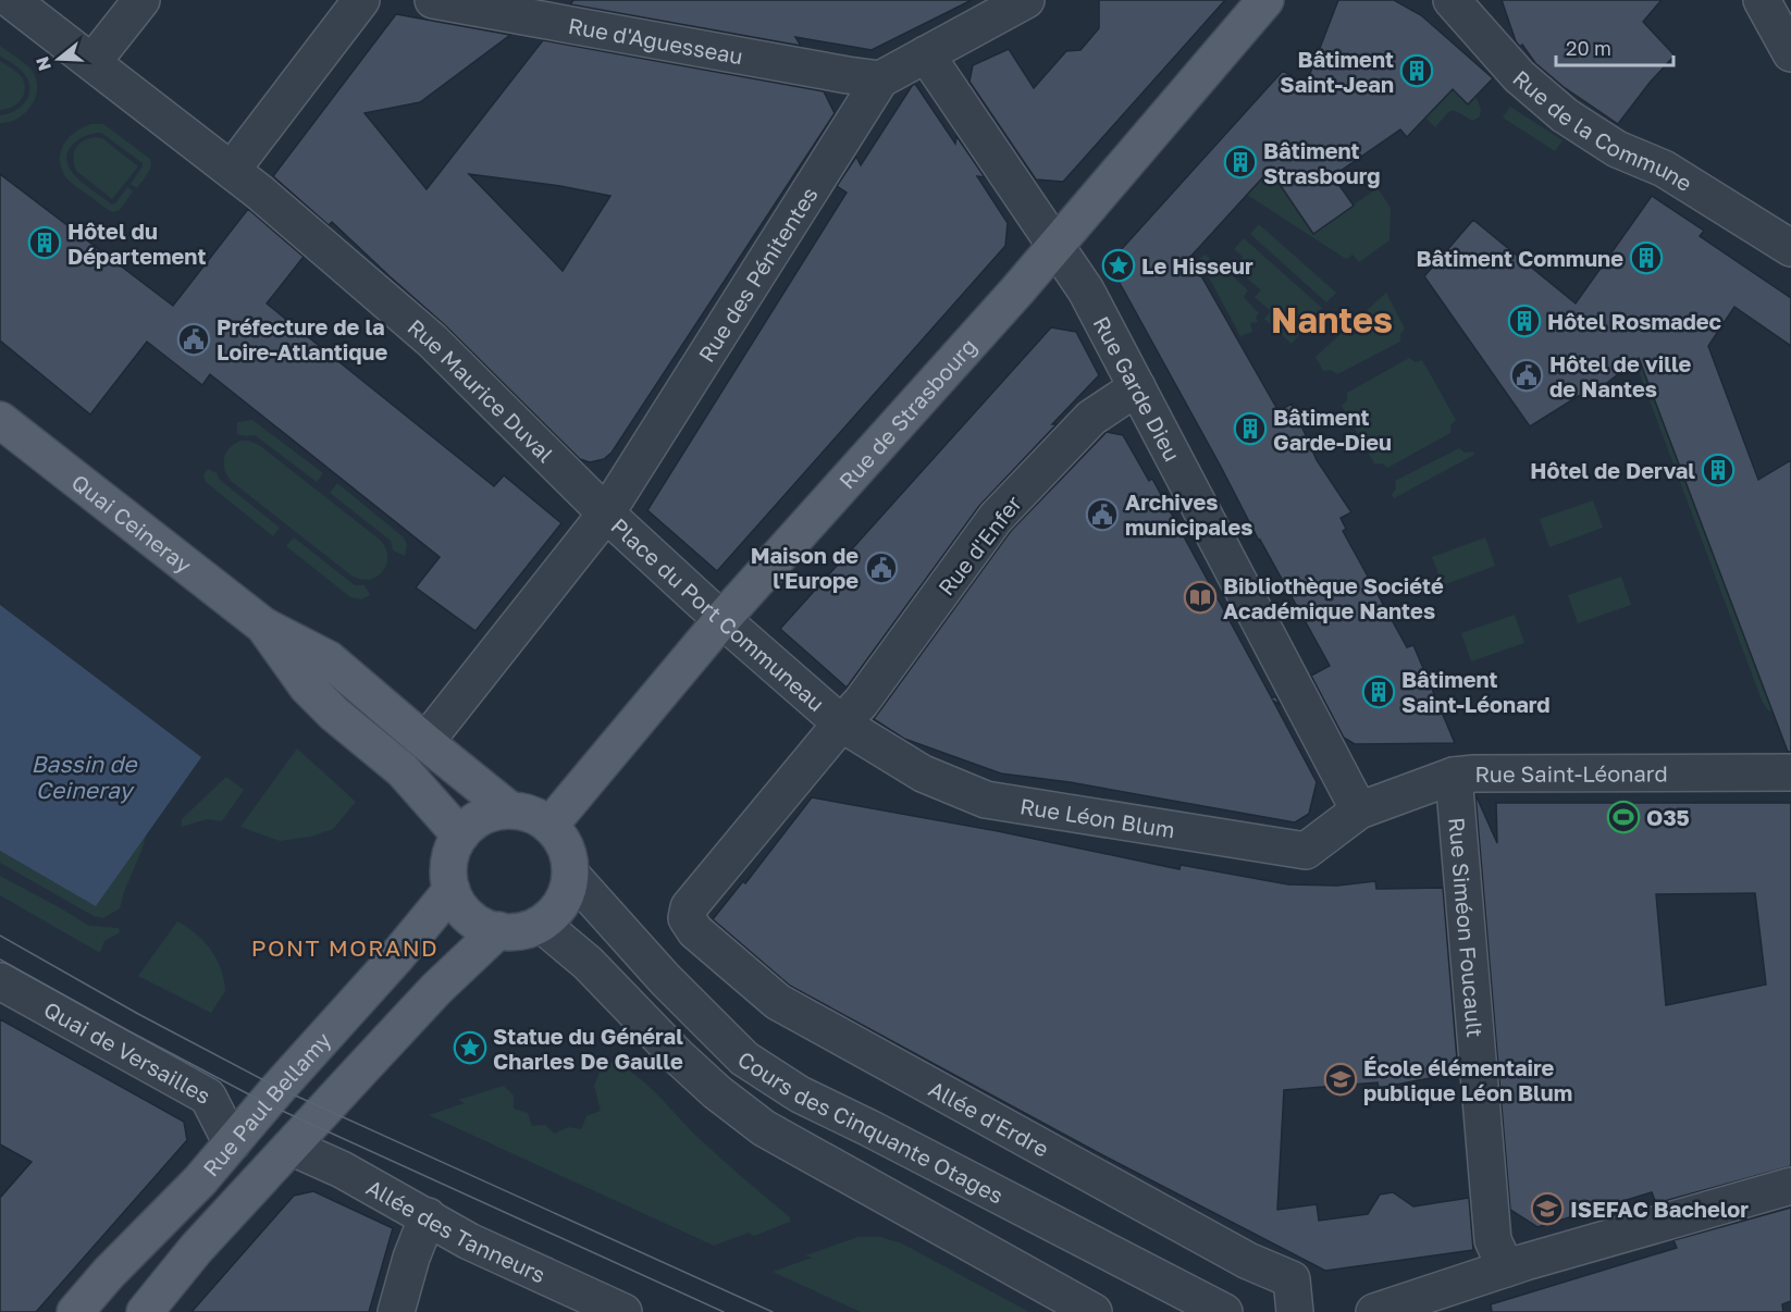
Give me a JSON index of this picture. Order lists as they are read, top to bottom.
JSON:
{
  "streets": {
    "main road": ["Rue de Strasbourg", "Quai Ceineray", "Rue Paul Bellamy"],
    "street": [
      "Rue d'Aguesseau",
      "Rue de la Commune",
      "Rue des Pénitentes",
      "Rue Garde Dieu",
      "Rue Maurice Duval",
      "Rue d'Enfer",
      "Place du Port Communeau",
      "Rue Saint-Léonard",
      "Rue Léon Blum",
      "Rue Siméon Foucault",
      "Quai de Versailles",
      "Allée d'Erdre",
      "Cours des Cinquante Otages",
      "Allée des Tanneurs"
    ]
  },
  "crossings": [
    ["Rue d'Aguesseau", "Rue des Pénitentes"],
    ["Rue des Pénitentes", "Rue Garde Dieu"],
    ["Rue des Pénitentes", "Rue Maurice Duval"],
    ["Rue des Pénitentes", "Place du Port Communeau"],
    ["Rue Garde Dieu", "Rue de Strasbourg"],
    ["Rue Garde Dieu", "Rue d'Enfer"],
    ["Rue Garde Dieu", "Rue Saint-Léonard"],
    ["Rue Garde Dieu", "Rue Léon Blum"],
    ["Rue Maurice Duval", "Place du Port Communeau"],
    ["Rue de Strasbourg", "Quai Ceineray"],
    ["Rue de Strasbourg", "Place du Port Communeau"],
    ["Rue de Strasbourg", "Rue Paul Bellamy"],
    ["Rue de Strasbourg", "Cours des Cinquante Otages"],
    ["Quai Ceineray", "Place du Port Communeau"],
    ["Quai Ceineray", "Rue Paul Bellamy"],
    ["Quai Ceineray", "Cours des Cinquante Otages"],
    ["Rue d'Enfer", "Place du Port Communeau"],
    ["Rue d'Enfer", "Rue Léon Blum"],
    ["Place du Port Communeau", "Rue Léon Blum"],
    ["Place du Port Communeau", "Allée d'Erdre"],
    ["Rue Saint-Léonard", "Rue Léon Blum"],
    ["Rue Saint-Léonard", "Rue Siméon Foucault"],
    ["Quai de Versailles", "Rue Paul Bellamy"],
    ["Rue Paul Bellamy", "Cours des Cinquante Otages"],
    ["Rue Paul Bellamy", "Allée des Tanneurs"]
  ],
  "districts": ["Nantes", "PONT MORAND"],
  "water": ["Bassin de Ceineray"],
  "places": {
    "building": [
      "Bâtiment Saint-Jean",
      "Bâtiment Strasbourg",
      "Hôtel du Département",
      "Bâtiment Commune",
      "Hôtel Rosmadec",
      "Bâtiment Garde-Dieu",
      "Hôtel de Derval",
      "Bâtiment Saint-Léonard"
    ],
    "place": ["Le Hisseur", "Statue du Général Charles De Gaulle"],
    "public building": [
      "Préfecture de la Loire-Atlantique",
      "Hôtel de ville de Nantes",
      "Archives municipales",
      "Maison de l'Europe"
    ],
    "library": ["Bibliothèque Société Académique Nantes"],
    "sports": ["O35"],
    "school or university": ["École élémentaire publique Léon Blum", "ISEFAC Bachelor"]
  },
  "scale_bar": "20 m",
  "north": "left"
}
